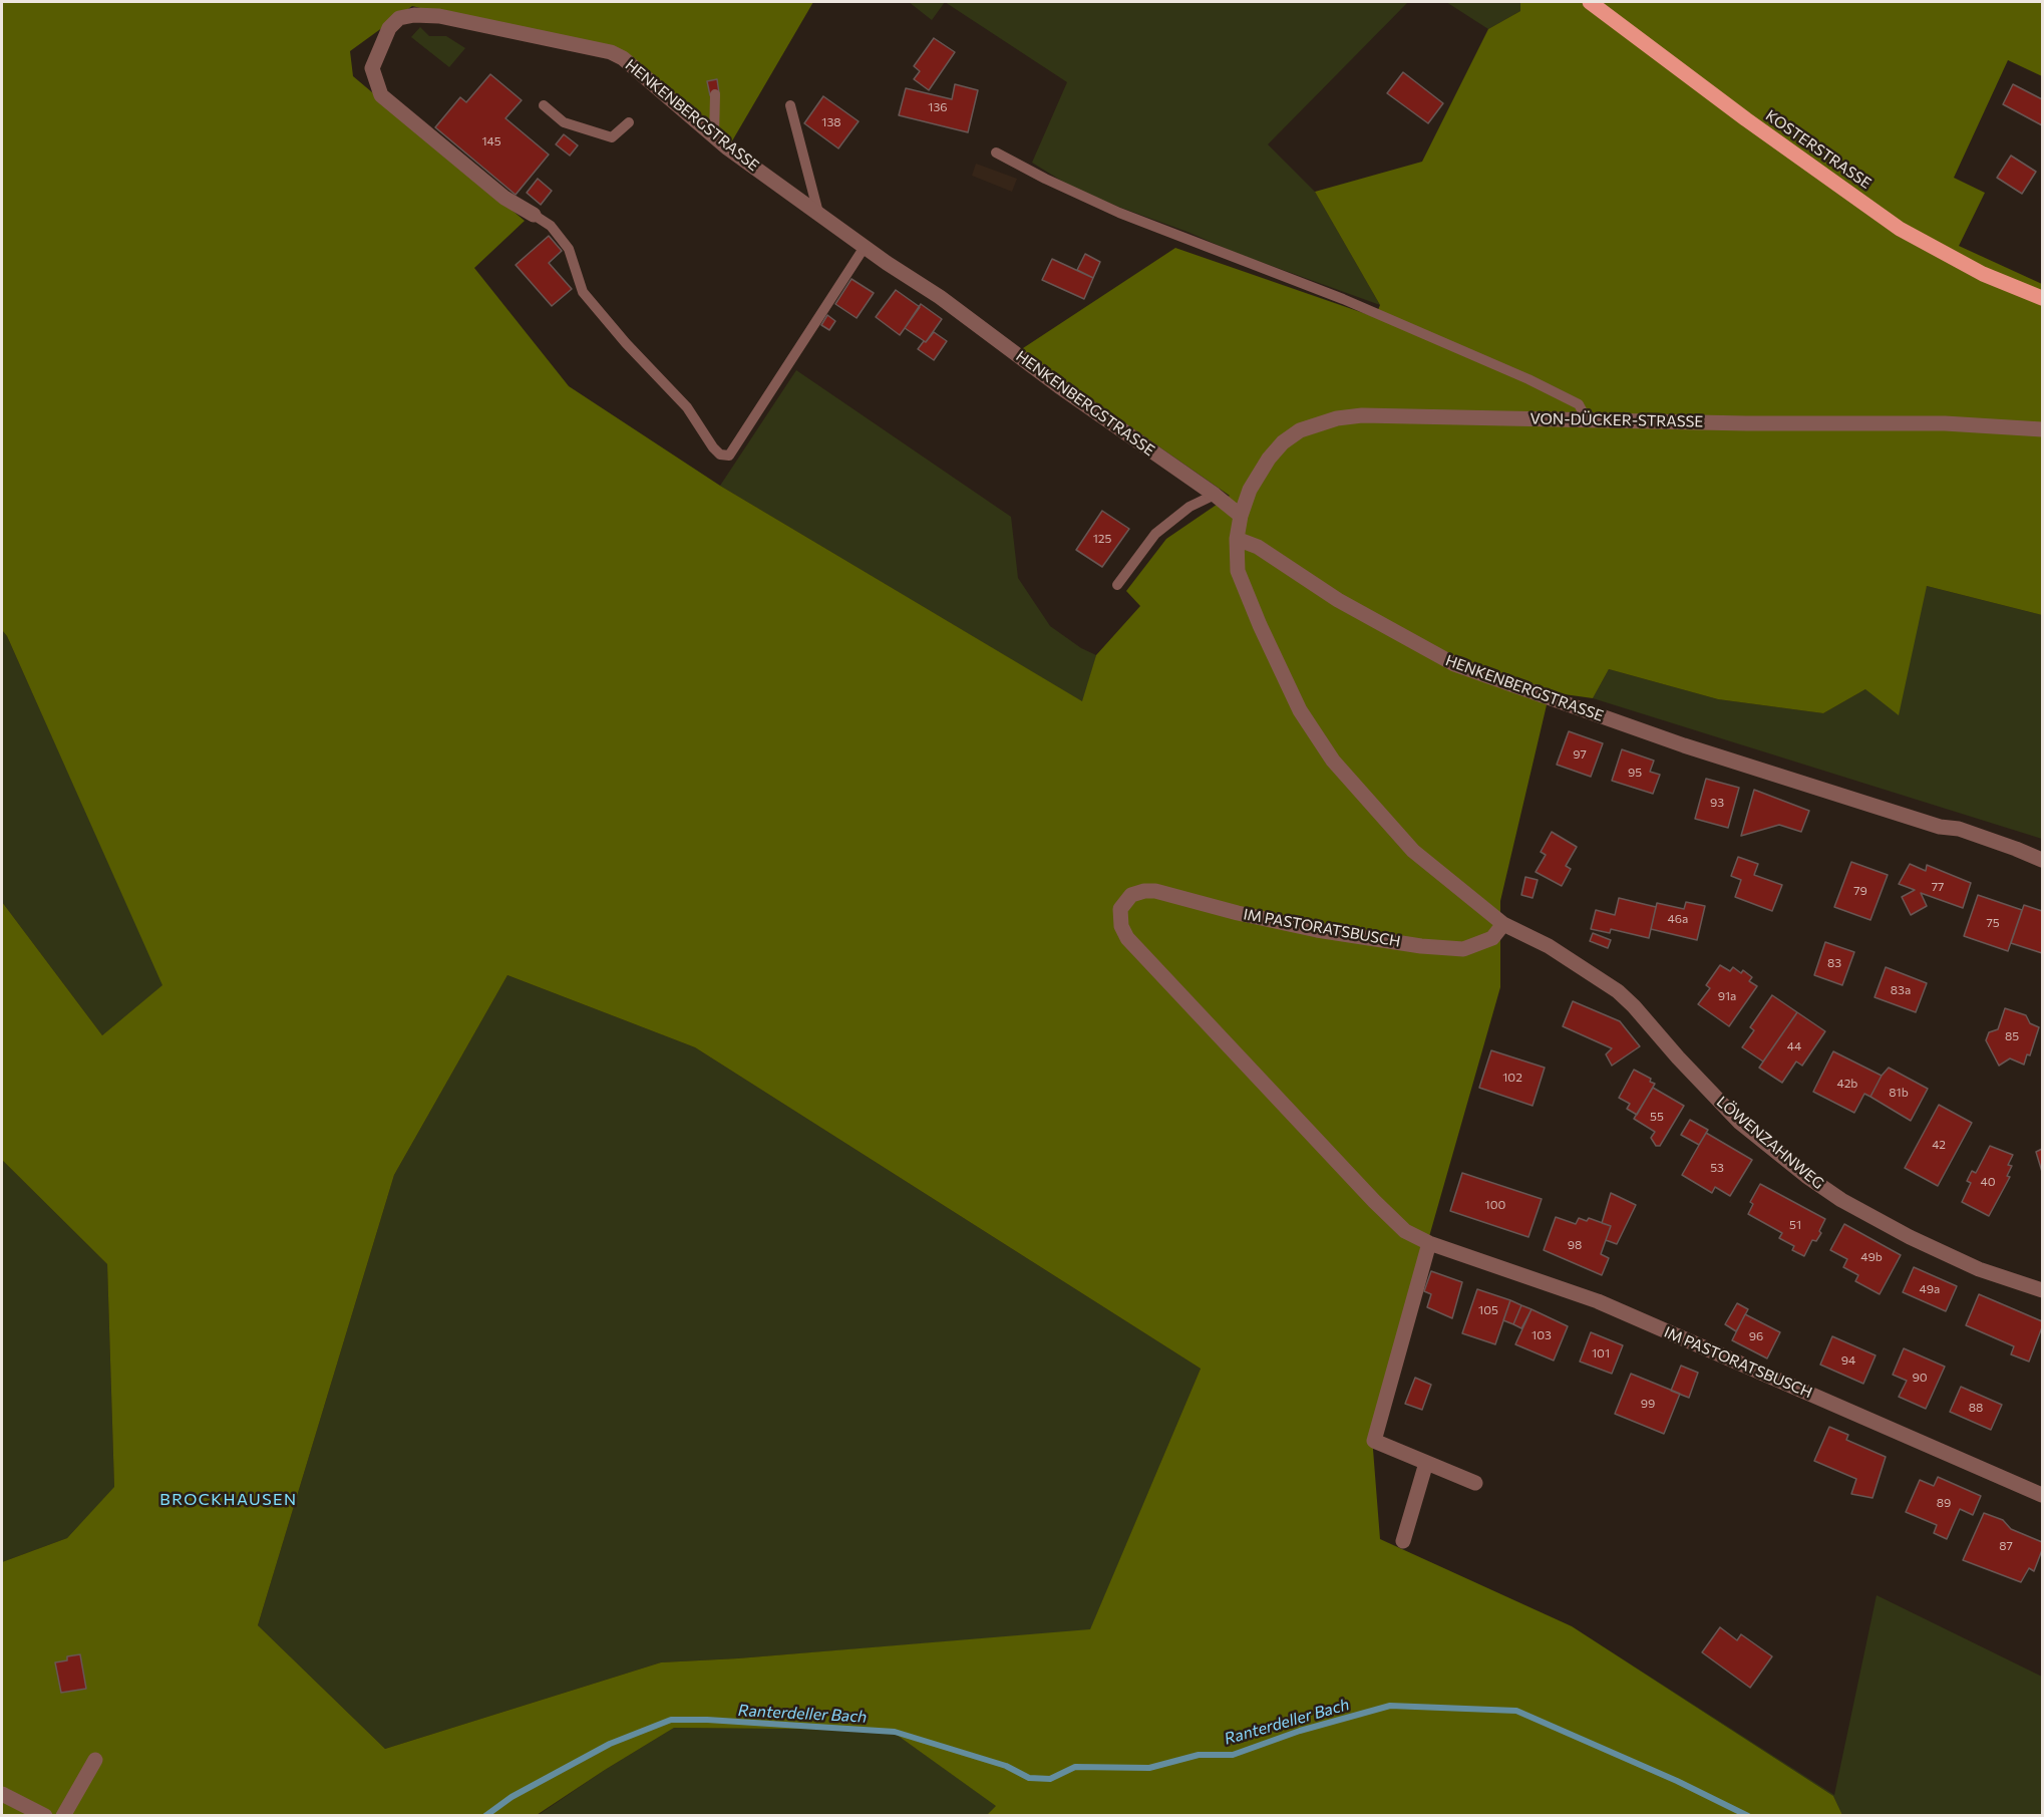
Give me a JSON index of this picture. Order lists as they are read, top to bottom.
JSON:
{
  "streets": {
    "main road": ["KOSTERSTRASSE"],
    "street": [
      "HENKENBERGSTRASSE",
      "VON-DÜCKER-STRASSE",
      "IM PASTORATSBUSCH",
      "LÖWENZAHNWEG"
    ]
  },
  "crossings": [
    ["HENKENBERGSTRASSE", "VON-DÜCKER-STRASSE"],
    ["IM PASTORATSBUSCH", "LÖWENZAHNWEG"]
  ],
  "districts": ["BROCKHAUSEN"],
  "water": ["Ranterdeller Bach"],
  "house_numbers": [
    "136",
    "138",
    "145",
    "125",
    "97",
    "95",
    "93",
    "77",
    "79",
    "46a",
    "75",
    "83",
    "83a",
    "91a",
    "85",
    "44",
    "102",
    "42b",
    "81b",
    "55",
    "42",
    "53",
    "40",
    "100",
    "51",
    "98",
    "49b",
    "49a",
    "105",
    "103",
    "96",
    "101",
    "94",
    "90",
    "99",
    "88",
    "89",
    "87"
  ]
}
